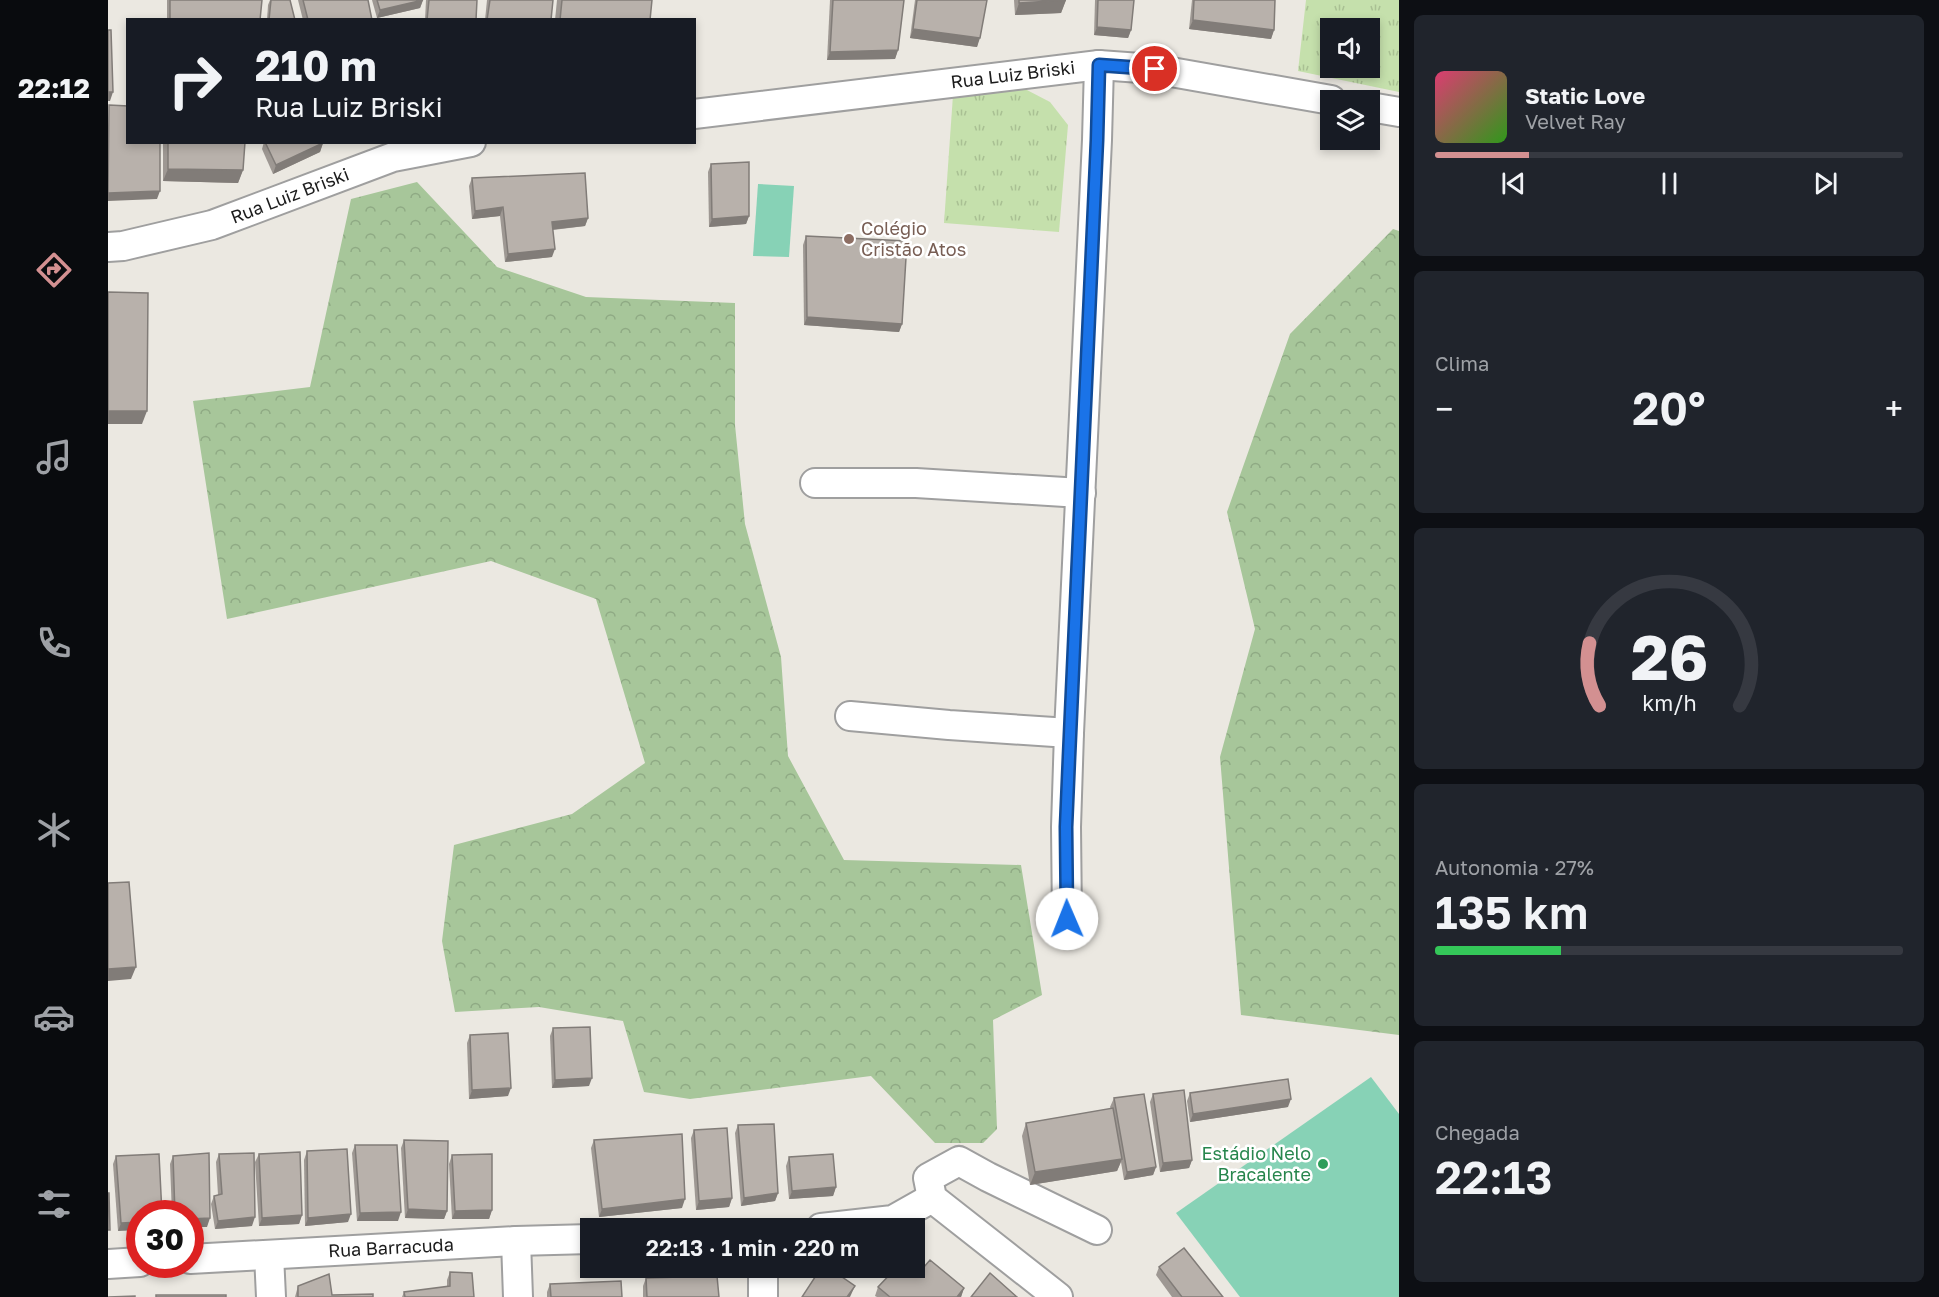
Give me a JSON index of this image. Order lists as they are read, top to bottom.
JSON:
{
  "streets": {
    "street": ["Rua Luiz Briski", "Rua Barracuda"]
  },
  "places": ["Colégio Cristão Atos", "Estádio Nelo Bracalente"],
  "page": {
    "tabs": "22:12",
    "turn": ["210 m", "Rua Luiz Briski"],
    "song": ["Static Love", "Velvet Ray"],
    "tile": [
      "Clima",
      ["Autonomia · 27%", "135 km"],
      ["Chegada", "22:13"]
    ],
    "heat": ["−", "20°", "+"],
    "limit": "30",
    "trip": "22:13 · 1 min · 220 m",
    "gauge": ["26", "km/h"]
  }
}
